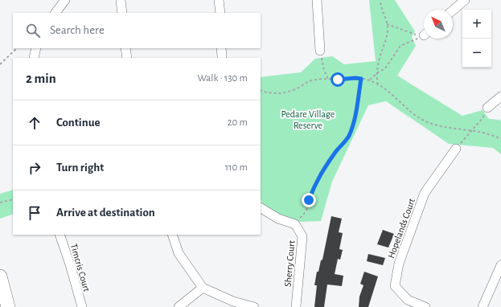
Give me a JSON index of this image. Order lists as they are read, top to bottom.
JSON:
{
  "streets": {
    "street": ["Hopelands Court", "Sherry Court", "Timcris Court"]
  },
  "parks": ["Pedare Village Reserve"],
  "north": "top left",
  "page": {
    "map_buttons": ["+", "−"],
    "search": "Search here",
    "heading": ["2 min", "Walk · 130 m"],
    "list": [
      ["Continue", "20 m"],
      ["Turn right", "110 m"],
      "Arrive at destination"
    ]
  }
}
